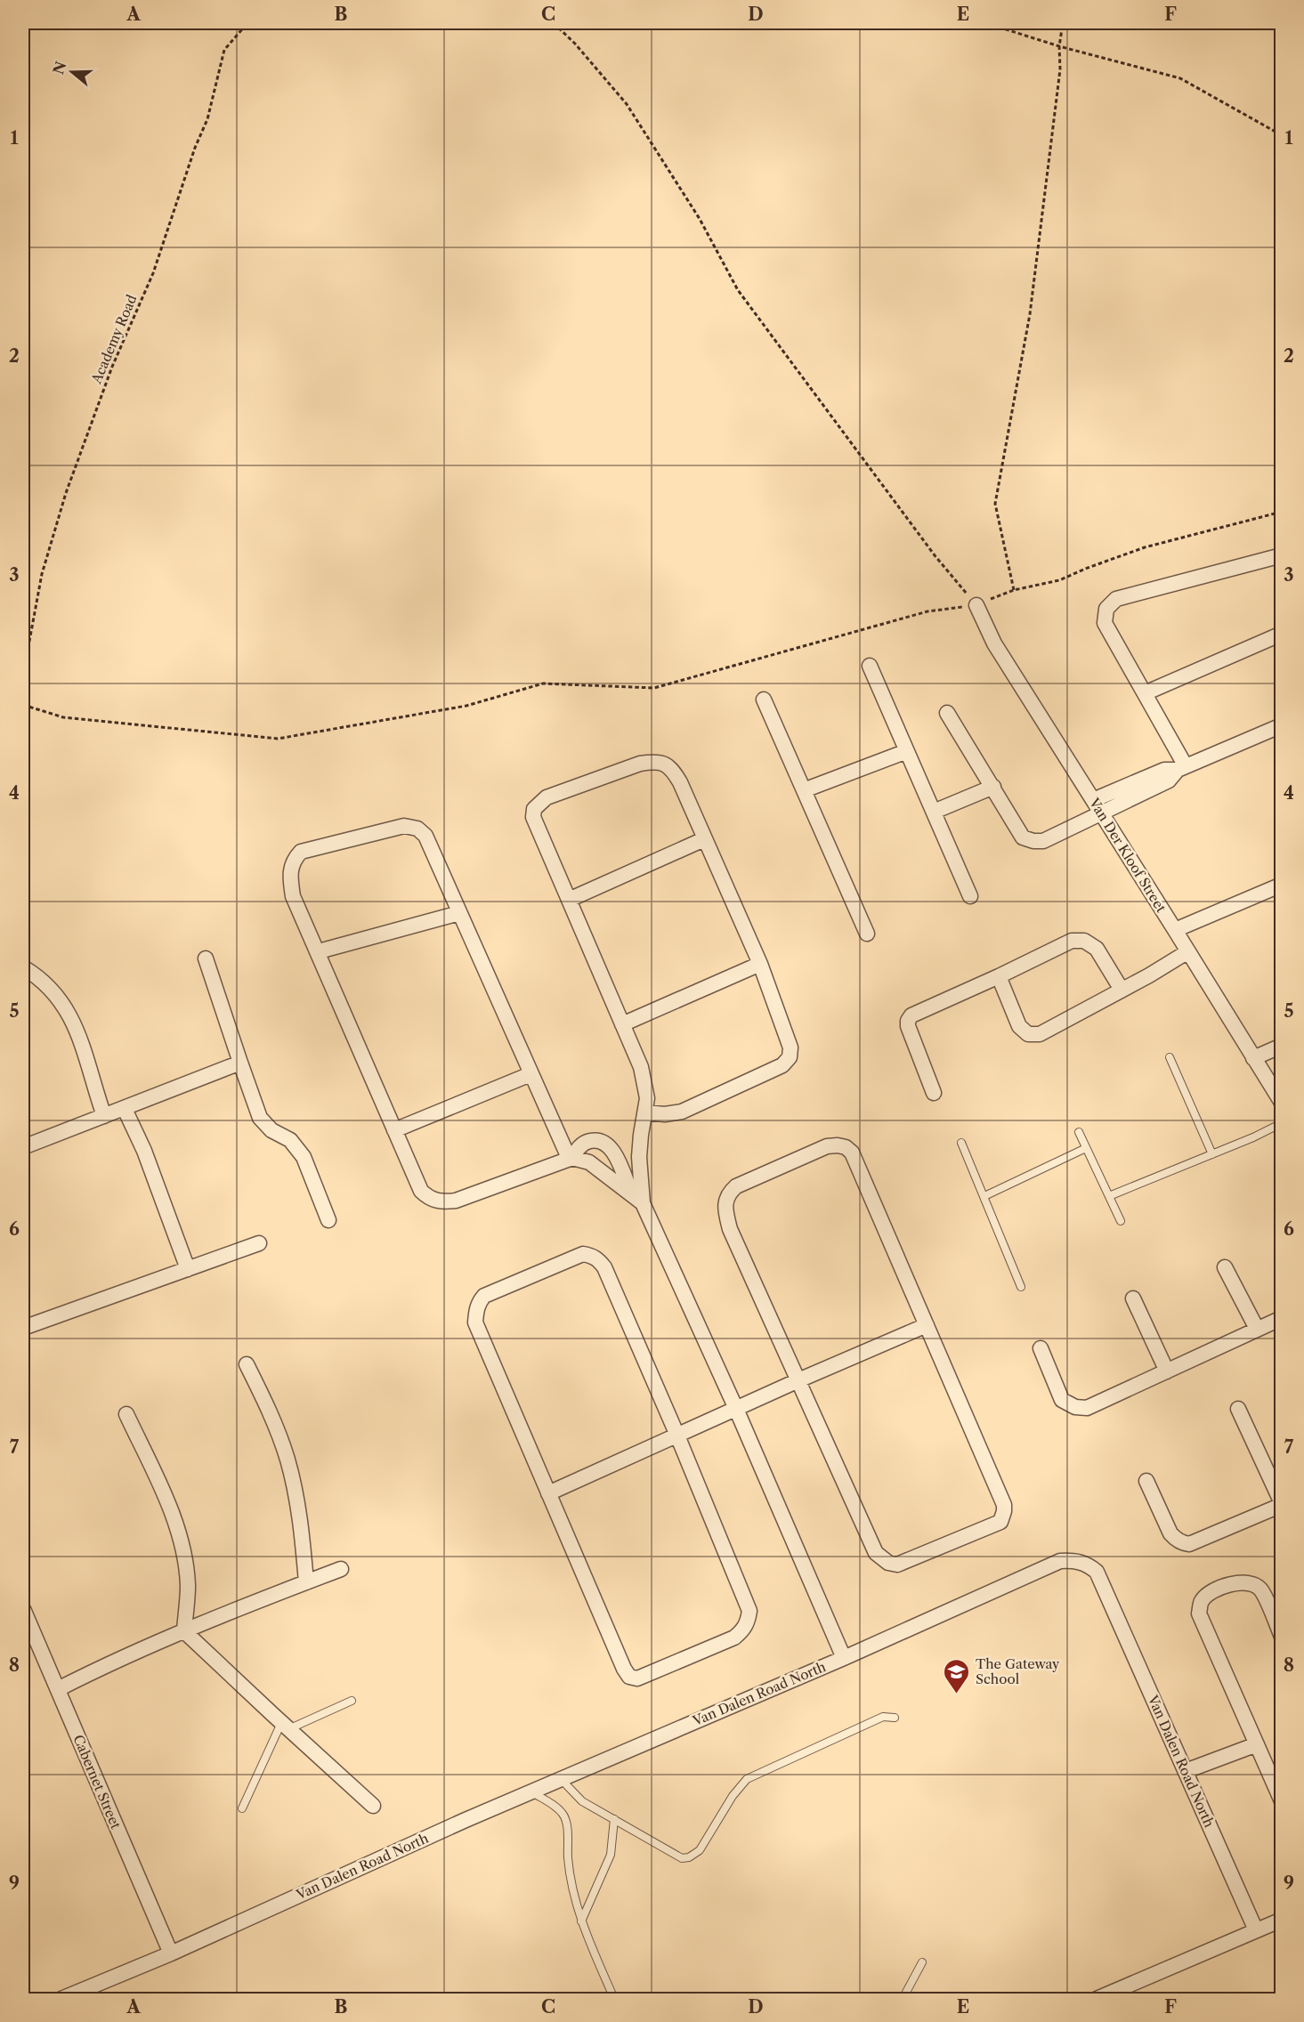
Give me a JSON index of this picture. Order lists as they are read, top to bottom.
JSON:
{
  "streets": {
    "street": ["Van Der Kloof Street", "Van Dalen Road North", "Cabernet Street"],
    "path": ["Academy Road"]
  },
  "crossings": [
    ["Van Dalen Road North", "Cabernet Street"]
  ],
  "places": {
    "school or university": ["The Gateway School"]
  },
  "north": "left",
  "grid": {
    "columns": [
      "A",
      "B",
      "C",
      "D",
      "E",
      "F"
    ],
    "rows": [
      "1",
      "2",
      "3",
      "4",
      "5",
      "6",
      "7",
      "8",
      "9"
    ]
  }
}
